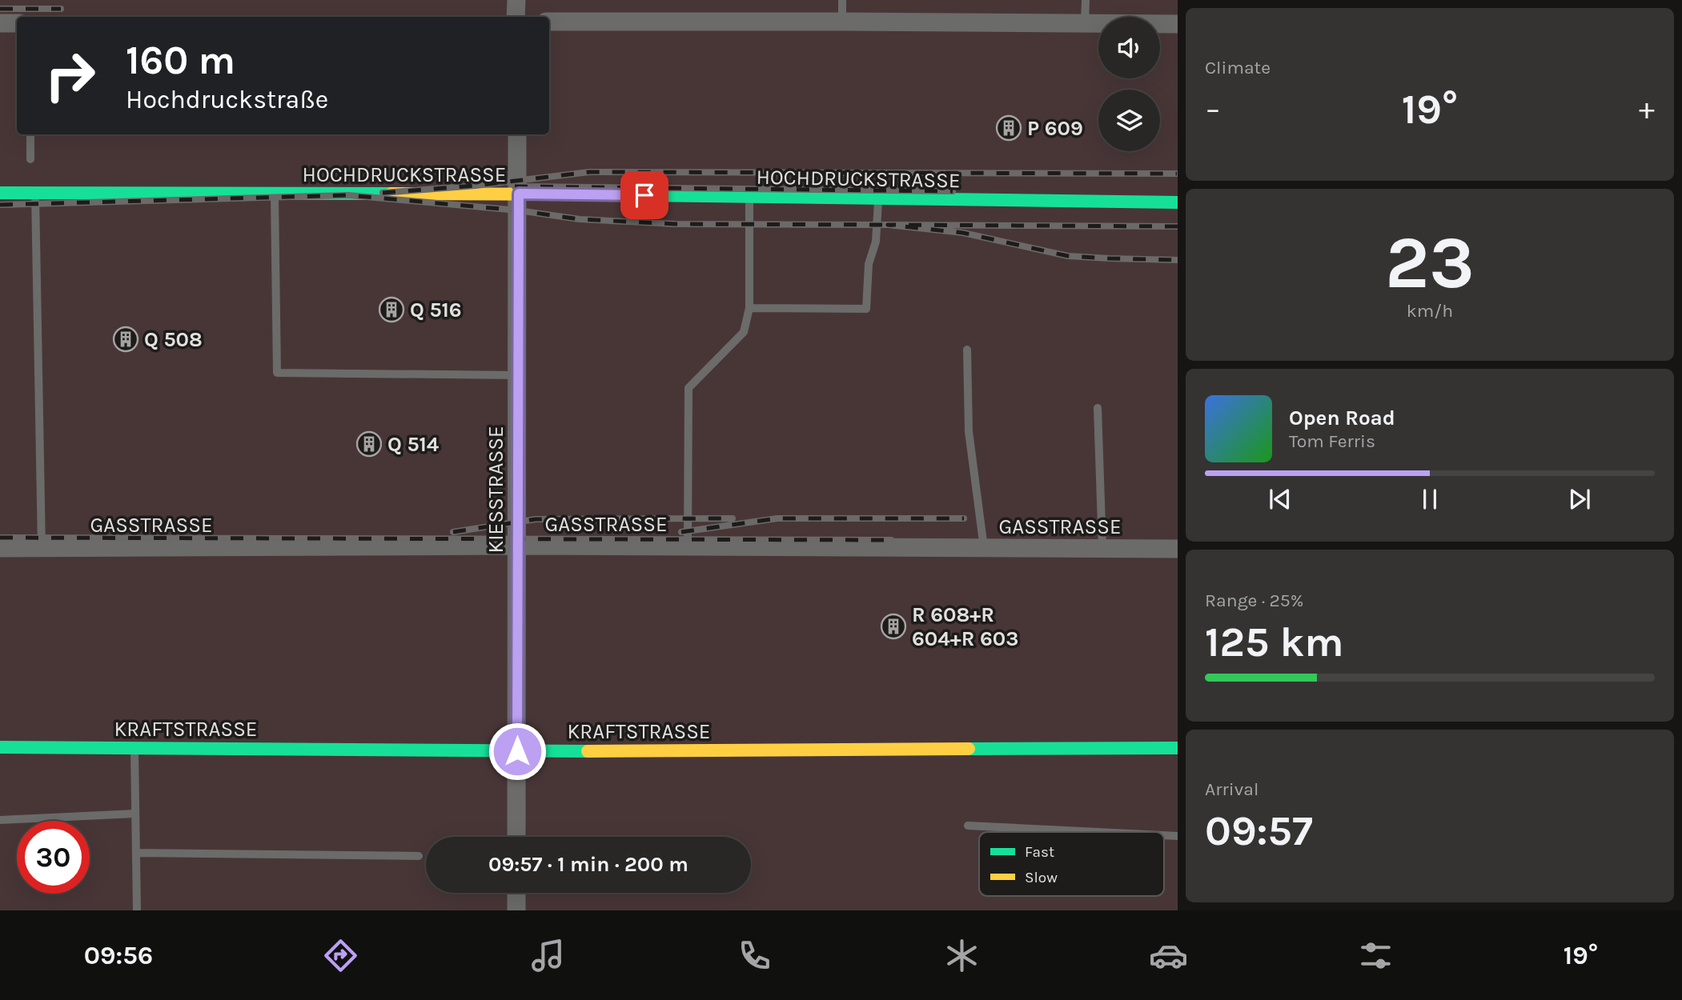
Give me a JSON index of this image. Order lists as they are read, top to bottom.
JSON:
{
  "streets": {
    "street": [
      "HOCHDRUCKSTRASSE",
      "KIESSTRASSE",
      "GASSTRASSE",
      "KRAFTSTRASSE"
    ]
  },
  "crossings": [
    ["HOCHDRUCKSTRASSE", "KIESSTRASSE"],
    ["KIESSTRASSE", "GASSTRASSE"],
    ["KIESSTRASSE", "KRAFTSTRASSE"]
  ],
  "places": {
    "building": [
      "P 609",
      "Q 516",
      "Q 508",
      "Q 514",
      "R 608+R 604+R 603"
    ]
  },
  "legend": ["Fast", "Slow"],
  "page": {
    "tile": [
      "Climate",
      ["23", "km/h"],
      ["Range · 25%", "125 km"],
      ["Arrival", "09:57"]
    ],
    "turn": ["160 m", "Hochdruckstraße"],
    "heat": ["−", "19°", "+"],
    "song": ["Open Road", "Tom Ferris"],
    "limit": "30",
    "trip": "09:57 · 1 min · 200 m",
    "tabs": ["09:56", "19°"]
  }
}
